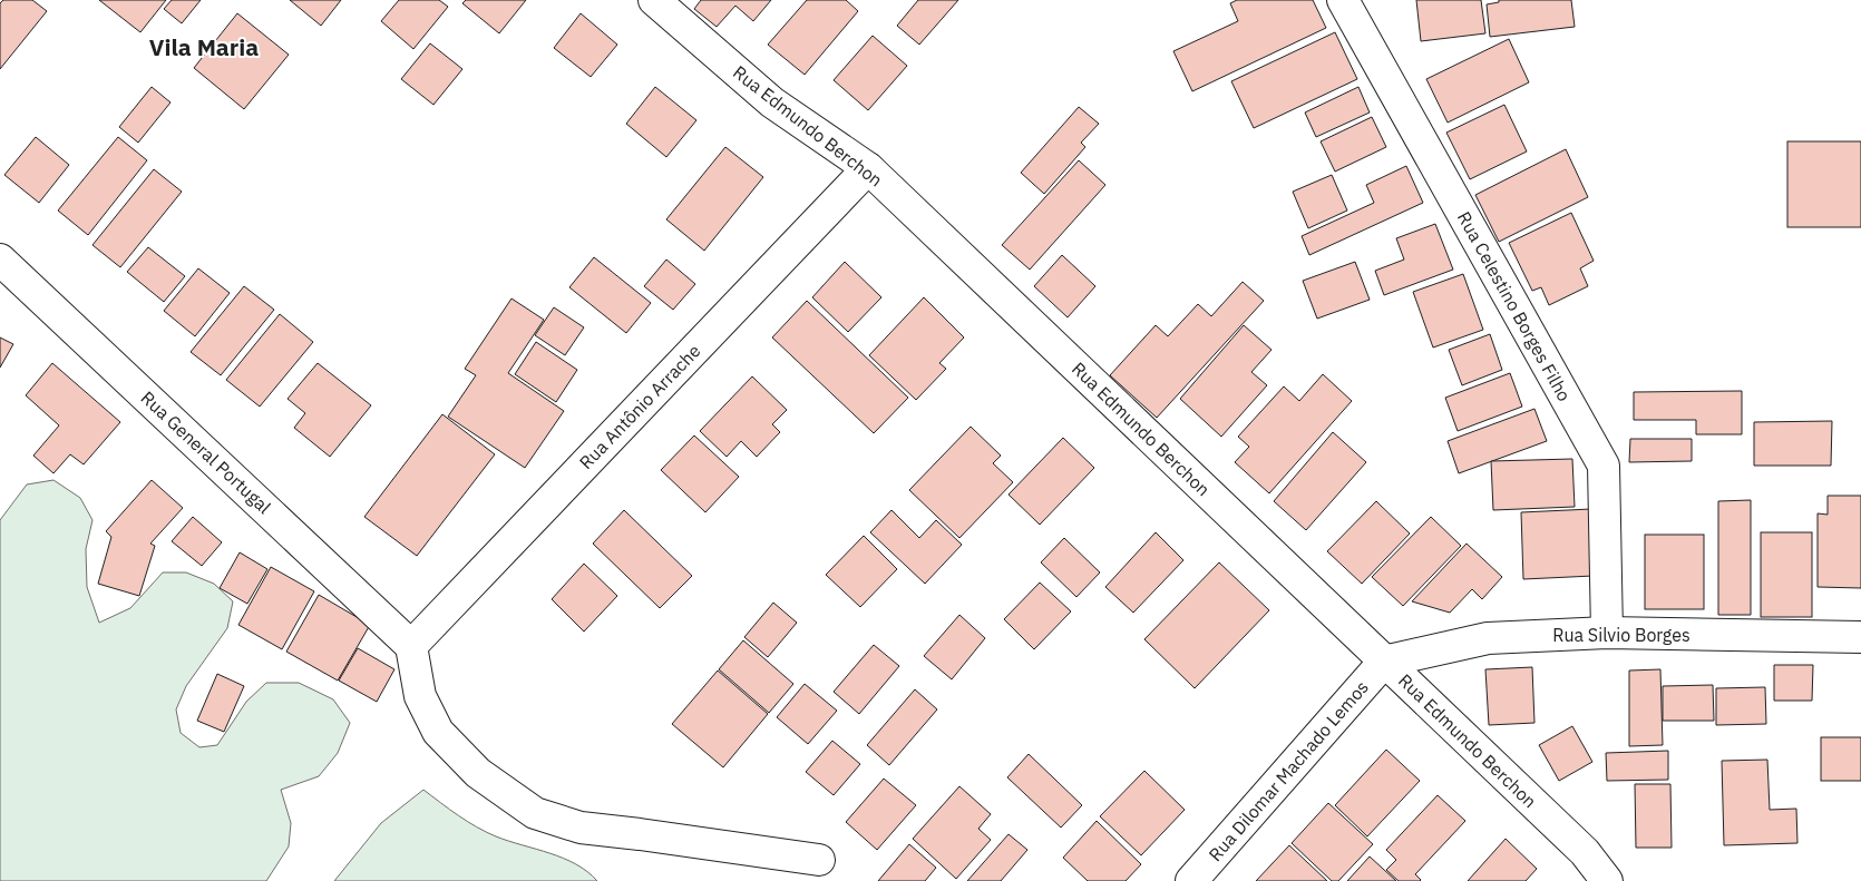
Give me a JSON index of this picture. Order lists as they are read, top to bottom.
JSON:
{
  "streets": {
    "street": [
      "Rua Edmundo Berchon",
      "Rua Celestino Borges Filho",
      "Rua Antônio Arrache",
      "Rua General Portugal",
      "Rua Silvio Borges",
      "Rua Dilomar Machado Lemos"
    ]
  },
  "crossings": [
    ["Rua Edmundo Berchon", "Rua Antônio Arrache"],
    ["Rua Edmundo Berchon", "Rua Silvio Borges"],
    ["Rua Edmundo Berchon", "Rua Dilomar Machado Lemos"],
    ["Rua Celestino Borges Filho", "Rua Silvio Borges"],
    ["Rua Antônio Arrache", "Rua General Portugal"],
    ["Rua Silvio Borges", "Rua Dilomar Machado Lemos"]
  ],
  "districts": ["Vila Maria"]
}
